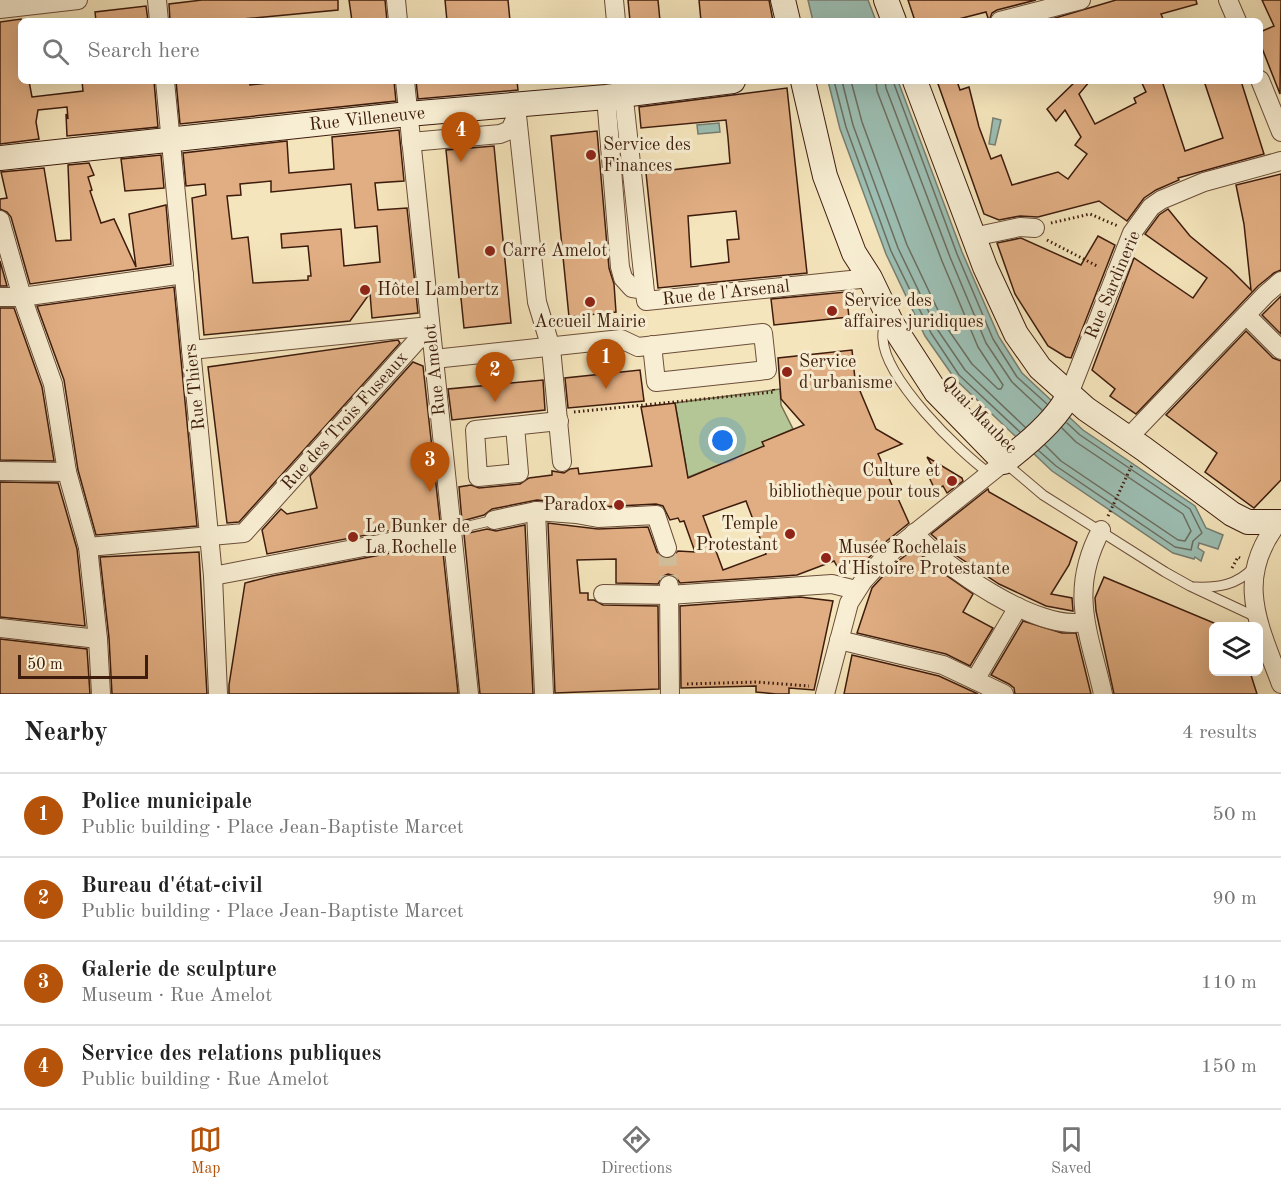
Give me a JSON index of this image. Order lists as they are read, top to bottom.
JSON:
{
  "streets": {
    "main road": ["Rue Villeneuve", "Quai Maubec"],
    "street": [
      "Rue Sardinerie",
      "Rue de l'Arsenal",
      "Rue Amelot",
      "Rue Thiers",
      "Rue des Trois Fuseaux"
    ]
  },
  "crossings": [
    ["Rue Villeneuve", "Rue de l'Arsenal"],
    ["Rue Villeneuve", "Rue Amelot"],
    ["Rue Villeneuve", "Rue Thiers"],
    ["Rue de l'Arsenal", "Quai Maubec"],
    ["Rue Amelot", "Rue des Trois Fuseaux"],
    ["Rue Thiers", "Rue des Trois Fuseaux"]
  ],
  "places": [
    "Service des Finances",
    "Carré Amelot",
    "Hôtel Lambertz",
    "Accueil Mairie",
    "Service des affaires juridiques",
    "Service d'urbanisme",
    "Culture et bibliothèque pour tous",
    "Paradox",
    "Temple Protestant",
    "Le Bunker de La Rochelle",
    "Musée Rochelais d'Histoire Protestante"
  ],
  "scale_bar": "50 m",
  "page": {
    "search": "Search here",
    "pins": [
      "4",
      "1",
      "2",
      "3"
    ],
    "scale": "50 m",
    "heading": ["Nearby", "4 results"],
    "list": [
      {
        "mark": "1",
        "name": "Police municipale",
        "note": "Public building · Place Jean-Baptiste Marcet",
        "value": "50 m"
      },
      {
        "mark": "2",
        "name": "Bureau d'état-civil",
        "note": "Public building · Place Jean-Baptiste Marcet",
        "value": "90 m"
      },
      {
        "mark": "3",
        "name": "Galerie de sculpture",
        "note": "Museum · Rue Amelot",
        "value": "110 m"
      },
      {
        "mark": "4",
        "name": "Service des relations publiques",
        "note": "Public building · Rue Amelot",
        "value": "150 m"
      }
    ],
    "nav": ["Map", "Directions", "Saved"]
  }
}
